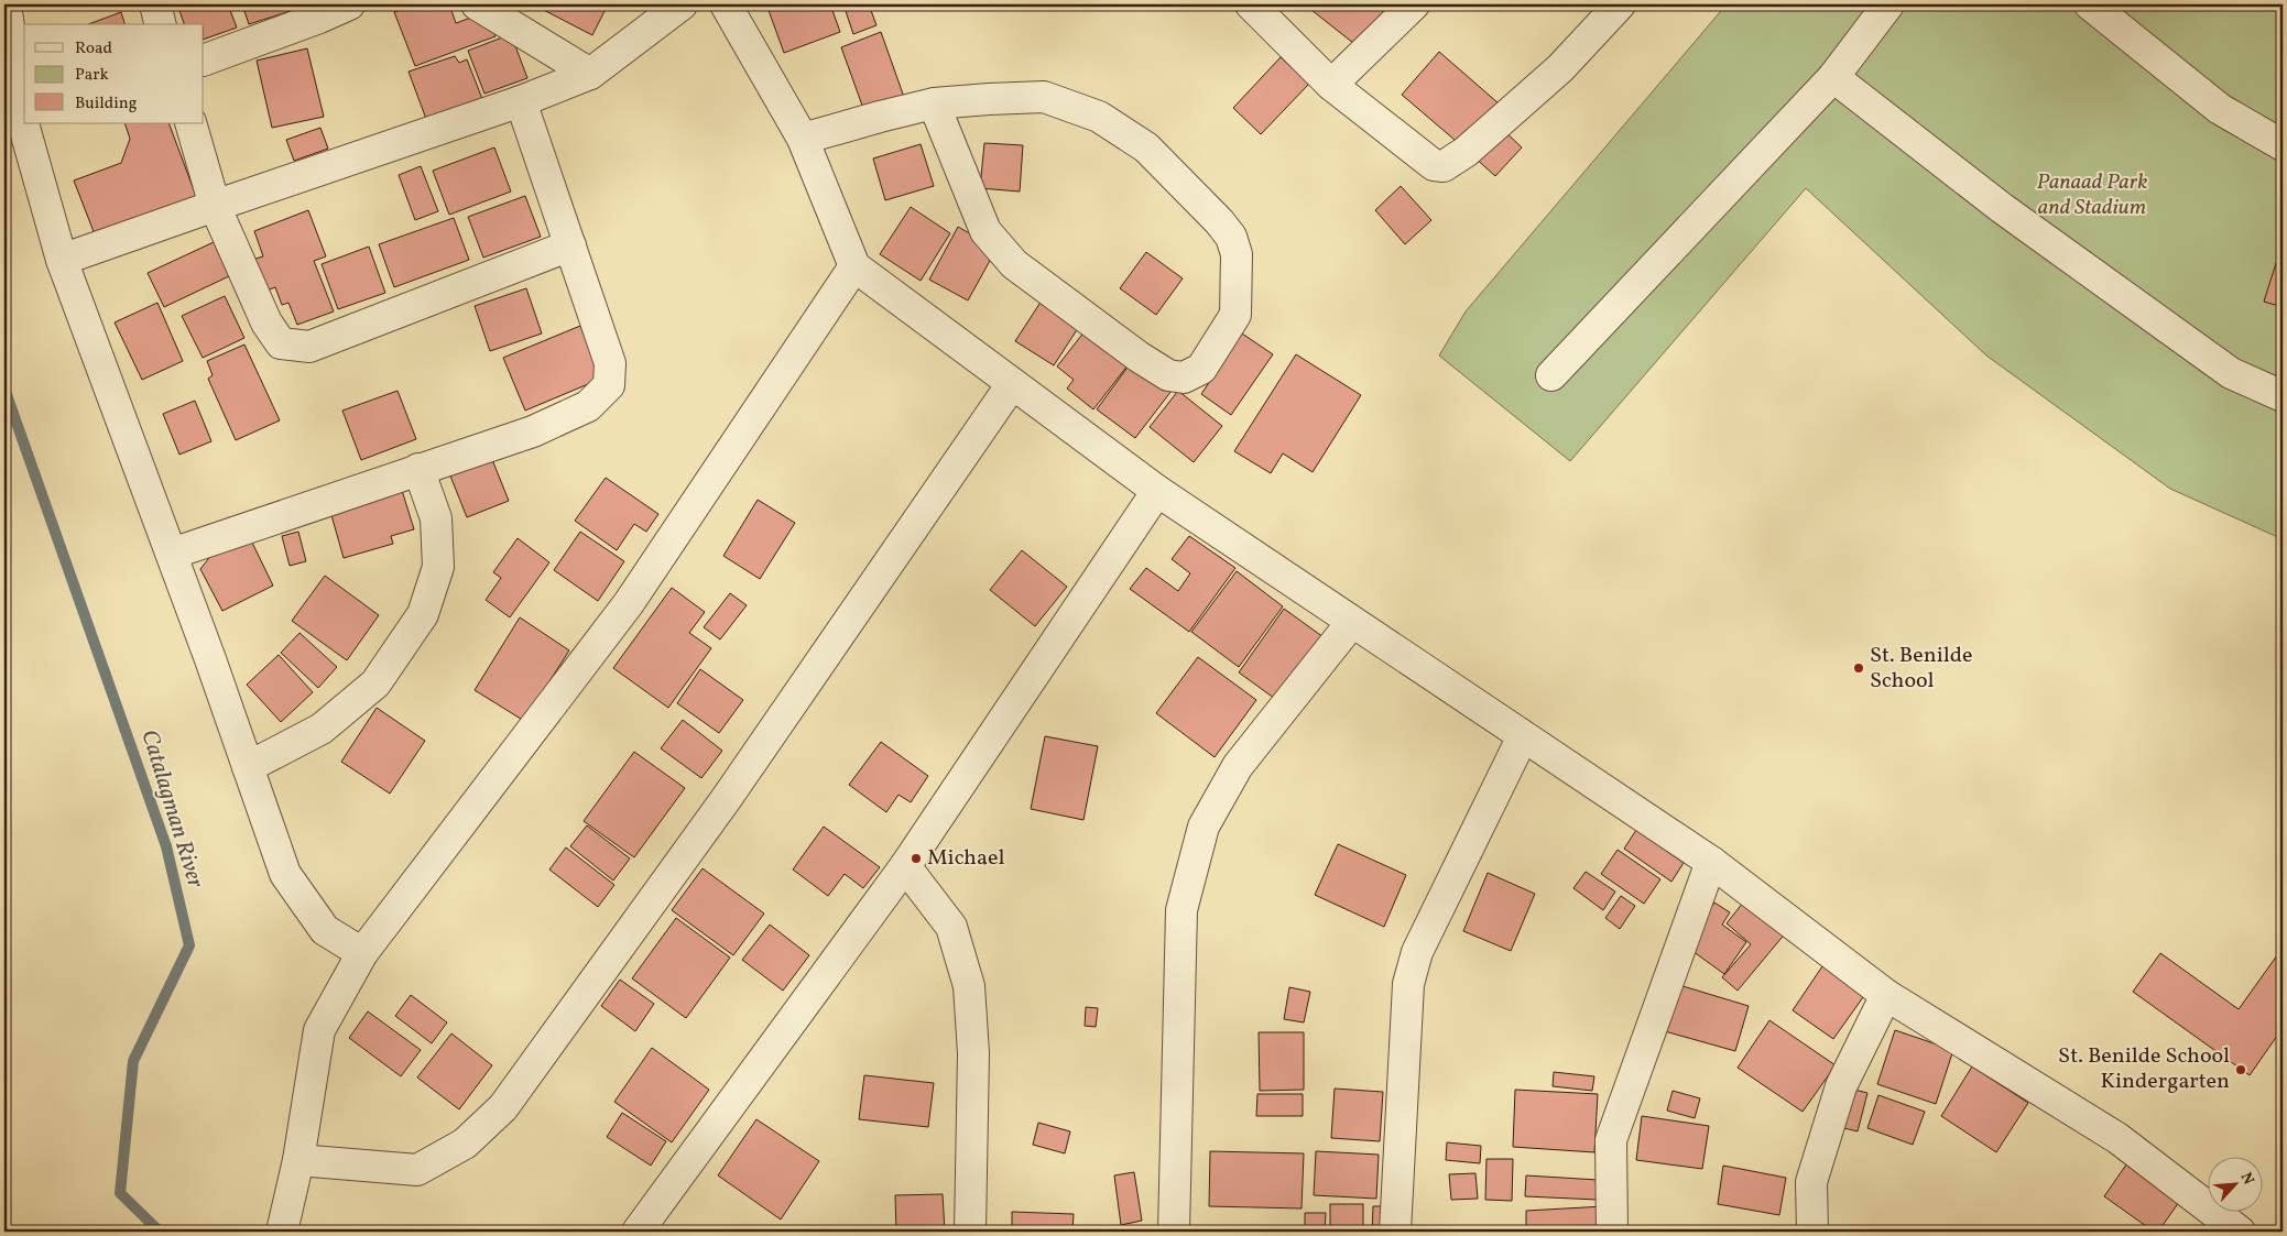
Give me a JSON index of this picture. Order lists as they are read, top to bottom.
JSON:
{
  "water": ["Catalagman River"],
  "parks": ["Panaad Park and Stadium"],
  "places": ["St. Benilde School", "Michael", "St. Benilde School Kindergarten"],
  "legend": ["Road", "Park", "Building"],
  "north": "top right"
}
